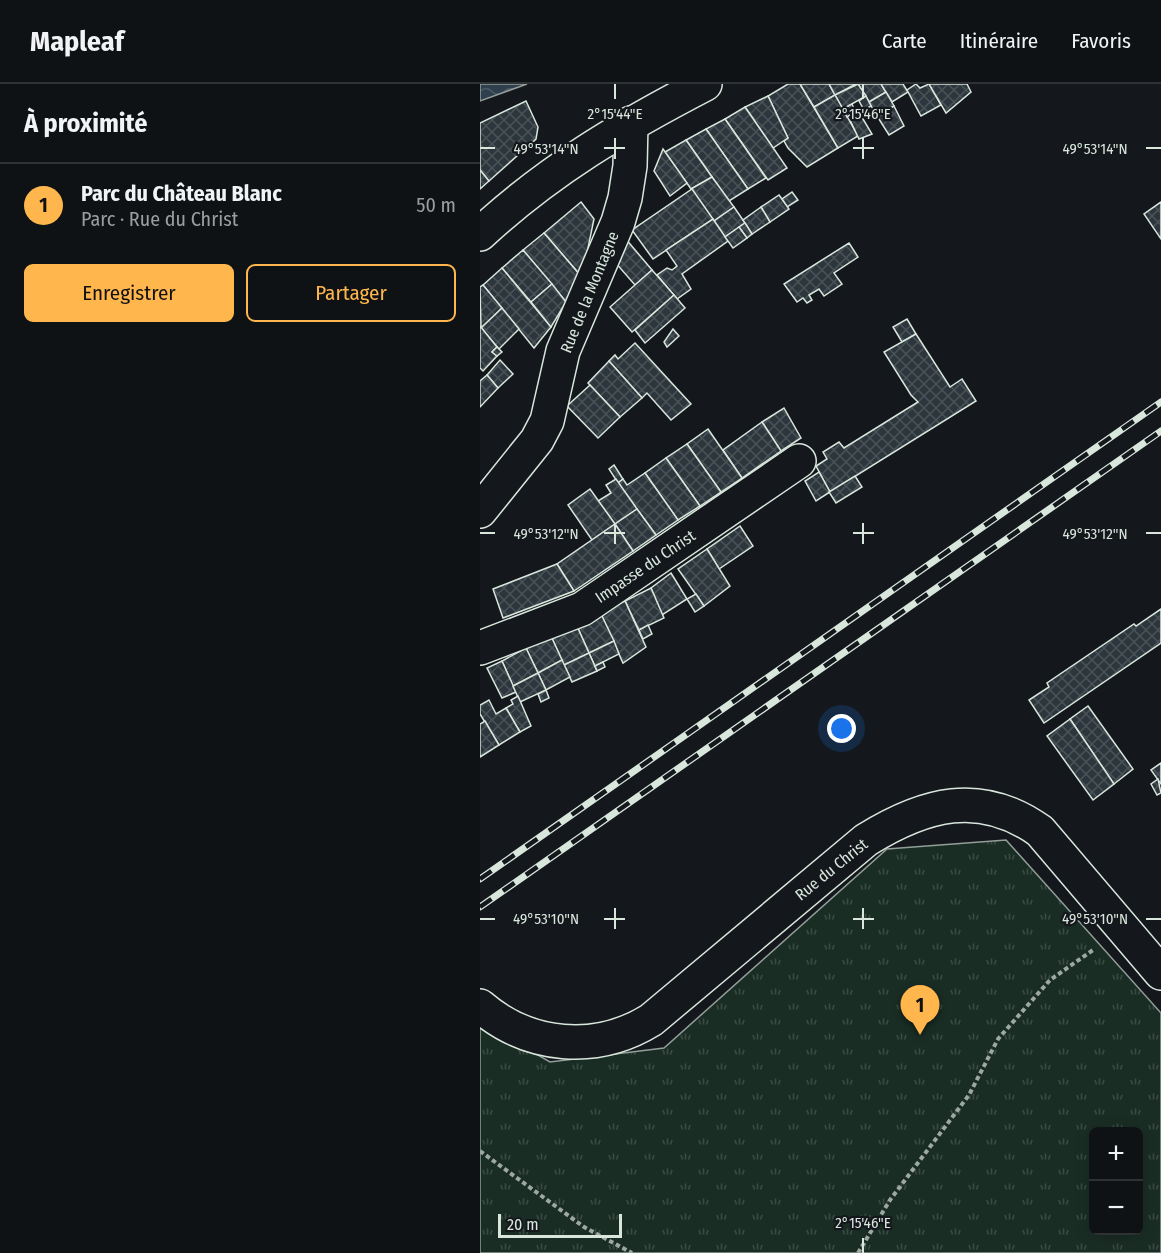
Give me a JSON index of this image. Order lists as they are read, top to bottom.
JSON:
{
  "streets": {
    "street": ["Rue de la Montagne", "Impasse du Christ", "Rue du Christ"]
  },
  "scale_bar": "20 m",
  "page": {
    "header": "Mapleaf",
    "nav": ["Carte", "Itinéraire", "Favoris"],
    "heading": "À proximité",
    "list": [
      {
        "mark": "1",
        "name": "Parc du Château Blanc",
        "note": "Parc · Rue du Christ",
        "value": "50 m"
      }
    ],
    "buttons": ["Enregistrer", "Partager"],
    "pins": "1",
    "map_buttons": ["+", "−"],
    "scale": "20 m"
  },
  "coordinates": [
    "2°15'44\"E",
    "2°15'46\"E",
    "49°53'14\"N",
    "49°53'12\"N",
    "49°53'10\"N"
  ]
}
